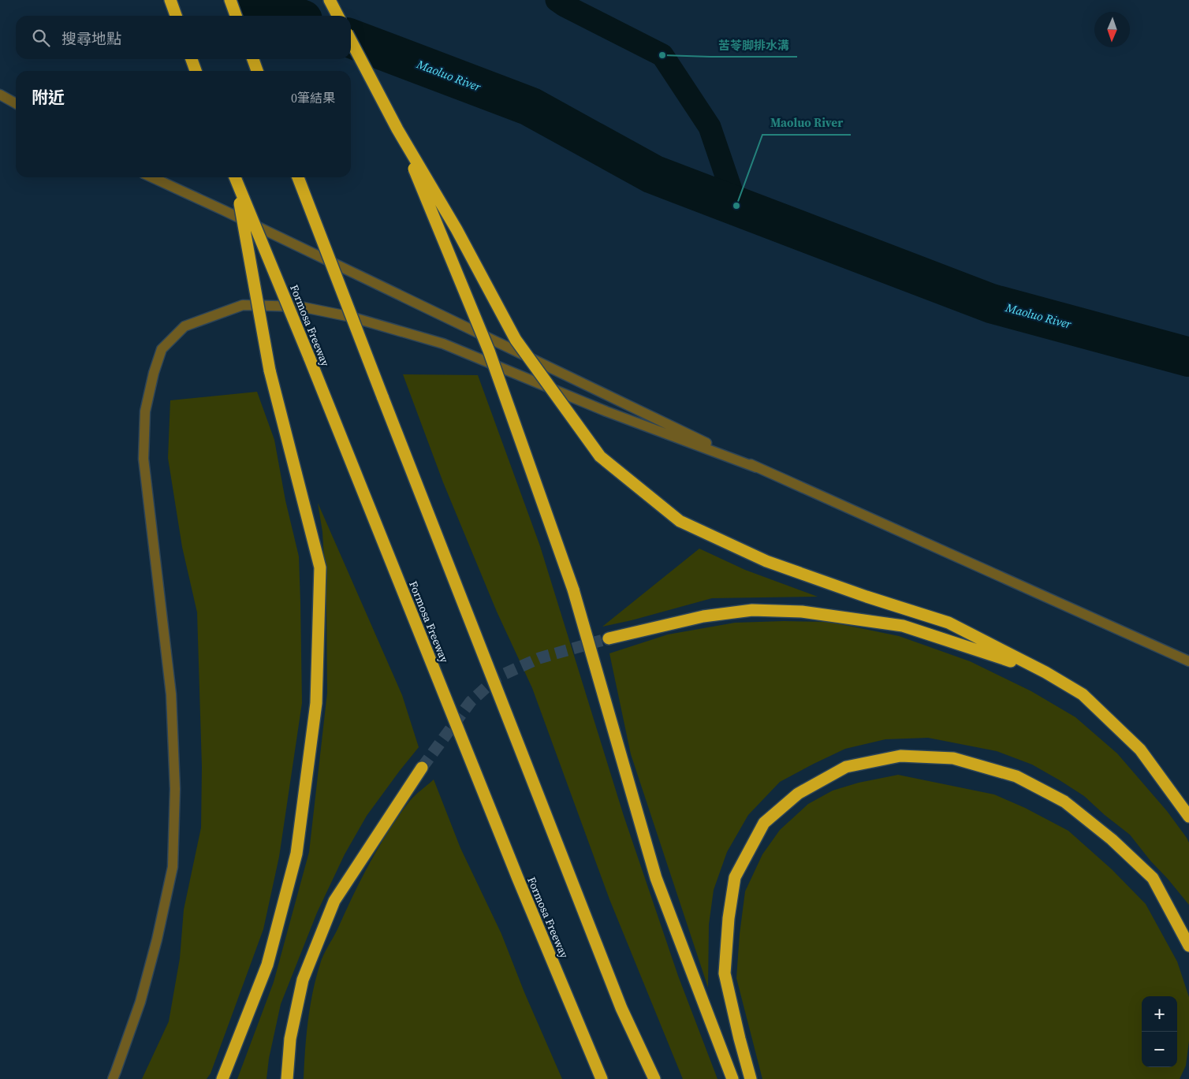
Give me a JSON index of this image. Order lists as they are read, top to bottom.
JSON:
{
  "streets": {
    "highway": ["Formosa Freeway"]
  },
  "water": ["Maoluo River"],
  "places": ["苦苓脚排水溝", "Maoluo River"],
  "north": "bottom",
  "page": {
    "search": "搜尋地點",
    "heading": ["附近", "0筆結果"],
    "map_buttons": ["+", "−"]
  }
}
